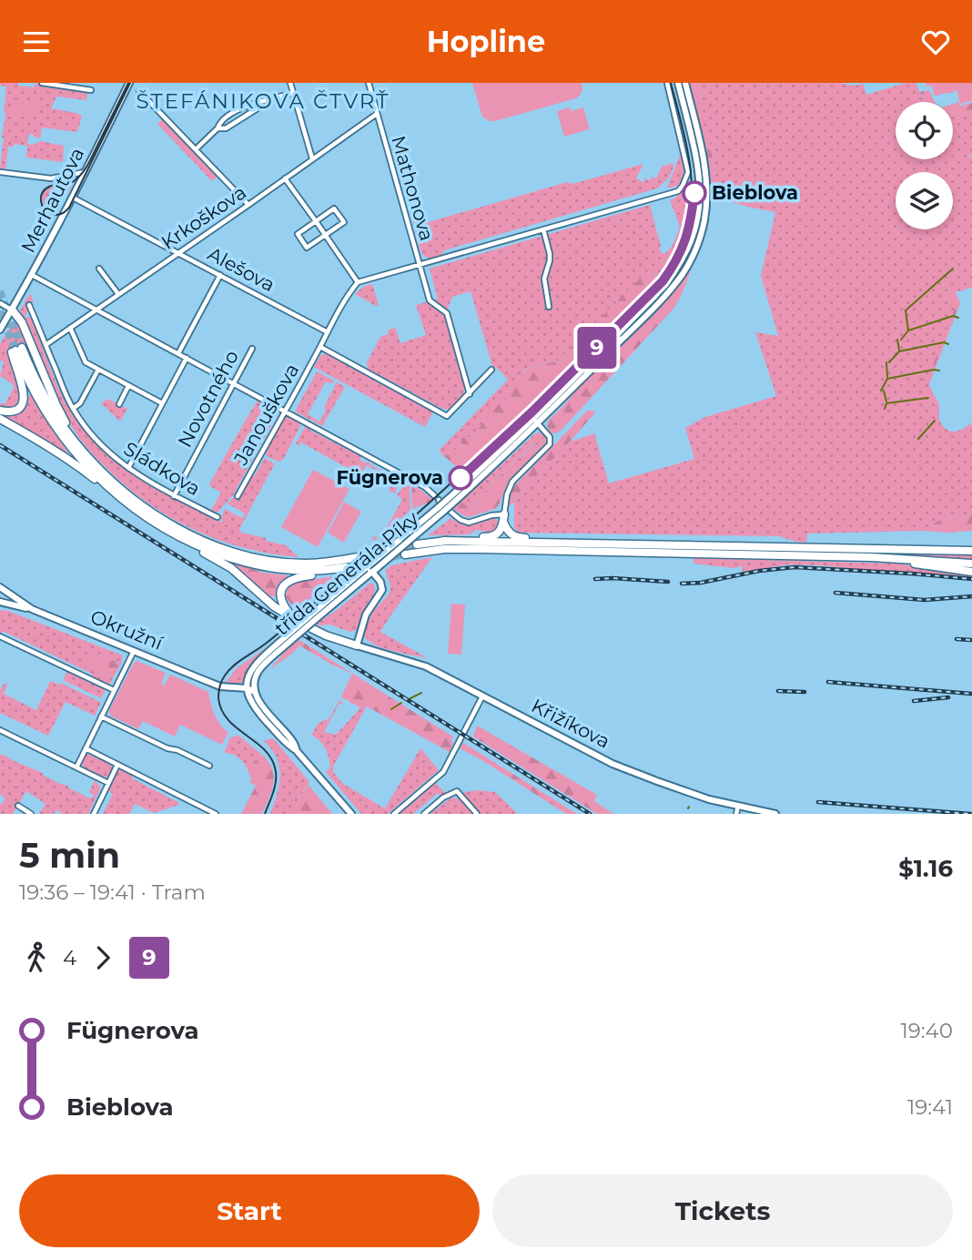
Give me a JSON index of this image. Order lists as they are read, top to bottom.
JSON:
{
  "streets": {
    "main road": [
      "Merhautova",
      "třída Generála Píky",
      "Okružní",
      "Křižíkova"
    ],
    "street": [
      "Mathonova",
      "Krkoškova",
      "Alešova",
      "Novotného",
      "Janouškova",
      "Sládkova"
    ]
  },
  "crossings": [
    ["Mathonova", "Krkoškova"],
    ["Merhautova", "Alešova"],
    ["Krkoškova", "Alešova"],
    ["Krkoškova", "Sládkova"],
    ["Alešova", "Janouškova"],
    ["Novotného", "Sládkova"],
    ["třída Generála Píky", "Okružní"]
  ],
  "districts": ["ŠTEFÁNIKOVA ČTVRŤ"],
  "places": ["Bieblova", "Fügnerova"],
  "lines": ["tram line 9"],
  "page": {
    "header": "Hopline",
    "on_map": "9",
    "heading": ["5 min", "19:36 – 19:41 · Tram", "$1.16"],
    "legs": ["4", "9"],
    "list": [
      {
        "name": "Fügnerova",
        "value": "19:40"
      },
      {
        "name": "Bieblova",
        "value": "19:41"
      }
    ],
    "buttons": ["Start", "Tickets"]
  }
}
